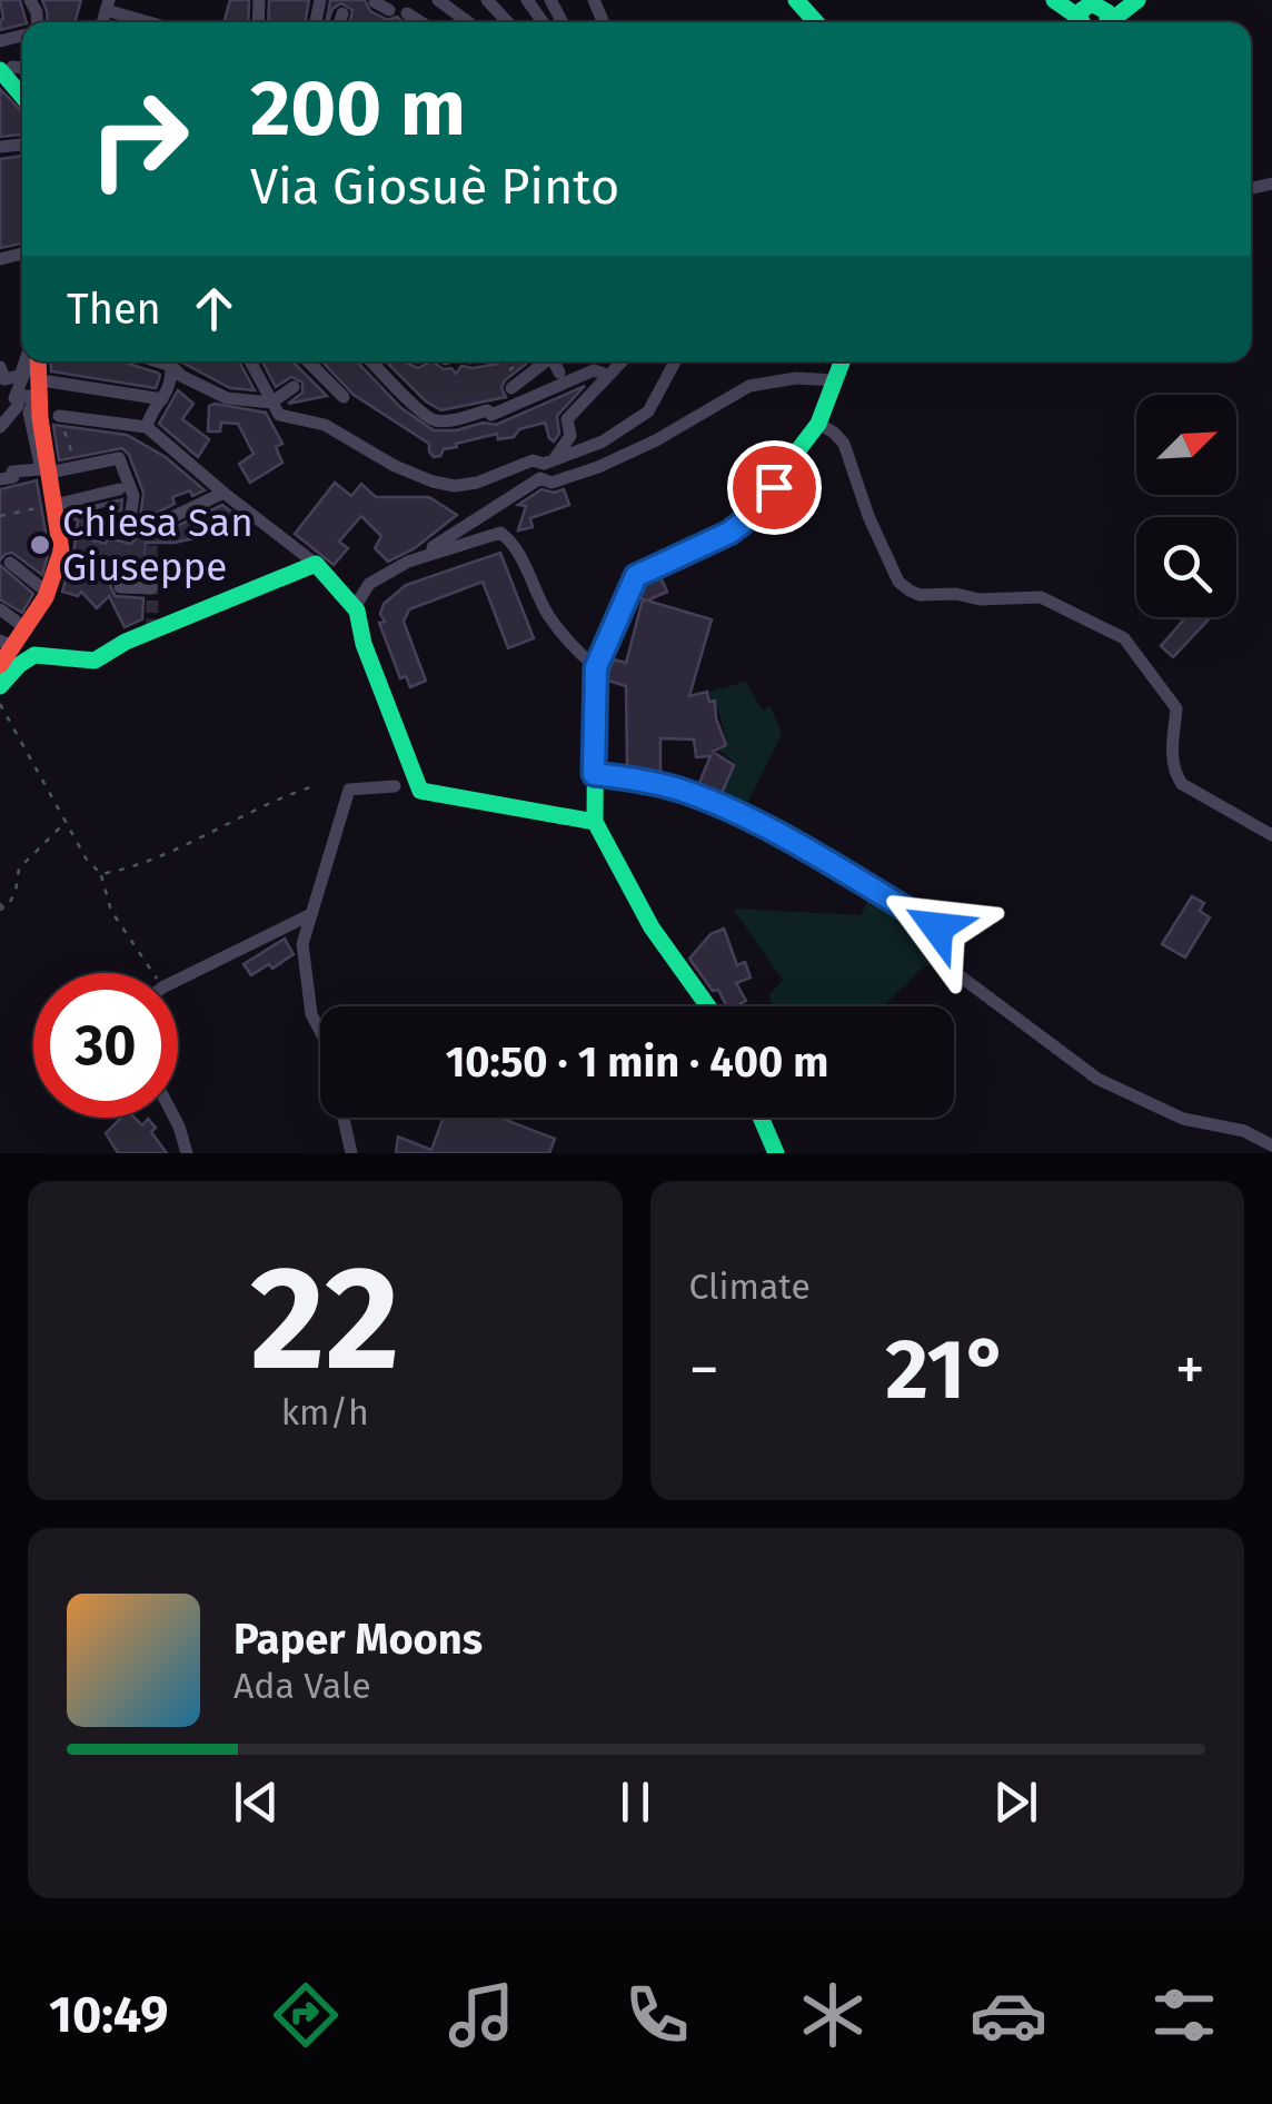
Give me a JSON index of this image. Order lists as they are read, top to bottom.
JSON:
{
  "places": ["Chiesa San Giuseppe"],
  "north": "top right",
  "page": {
    "turn": ["200 m", "Via Giosuè Pinto"],
    "then": "Then",
    "limit": "30",
    "trip": "10:50 · 1 min · 400 m",
    "tile": [
      ["22", "km/h"],
      "Climate"
    ],
    "heat": ["−", "21°", "+"],
    "song": ["Paper Moons", "Ada Vale"],
    "tabs": "10:49"
  }
}
